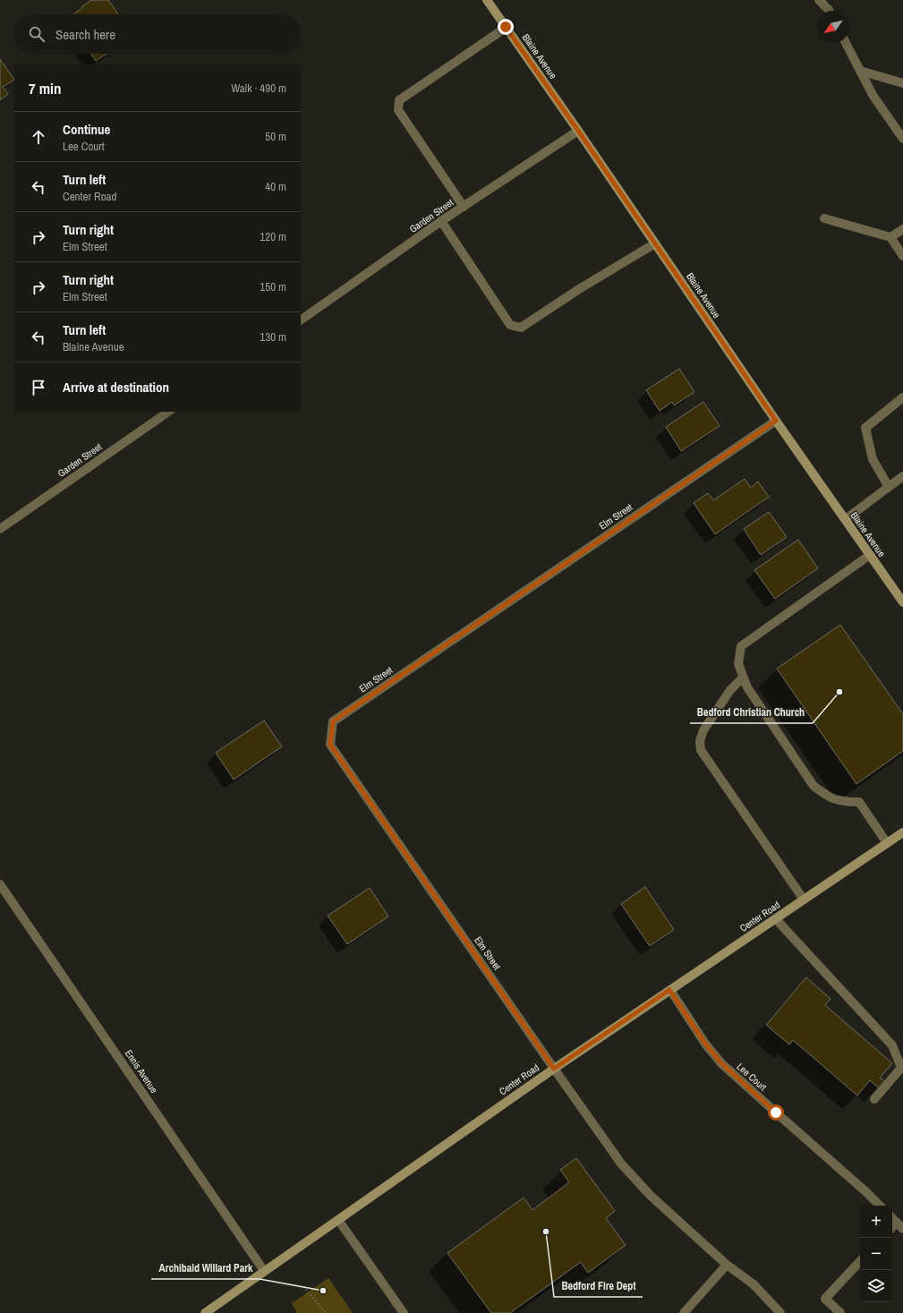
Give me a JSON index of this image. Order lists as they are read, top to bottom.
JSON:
{
  "streets": {
    "main road": ["Blaine Avenue", "Center Road"],
    "street": [
      "Garden Street",
      "Elm Street",
      "Ennis Avenue",
      "Lee Court"
    ]
  },
  "crossings": [
    ["Blaine Avenue", "Garden Street"],
    ["Blaine Avenue", "Elm Street"],
    ["Elm Street", "Center Road"],
    ["Center Road", "Ennis Avenue"],
    ["Center Road", "Lee Court"]
  ],
  "places": ["Bedford Christian Church", "Bedford Fire Dept", "Archibald Willard Park"],
  "north": "bottom left",
  "page": {
    "search": "Search here",
    "heading": ["7 min", "Walk · 490 m"],
    "list": [
      ["Continue", "Lee Court", "50 m"],
      ["Turn left", "Center Road", "40 m"],
      ["Turn right", "Elm Street", "120 m"],
      ["Turn right", "Elm Street", "150 m"],
      ["Turn left", "Blaine Avenue", "130 m"],
      "Arrive at destination"
    ],
    "map_buttons": ["+", "−"]
  }
}
